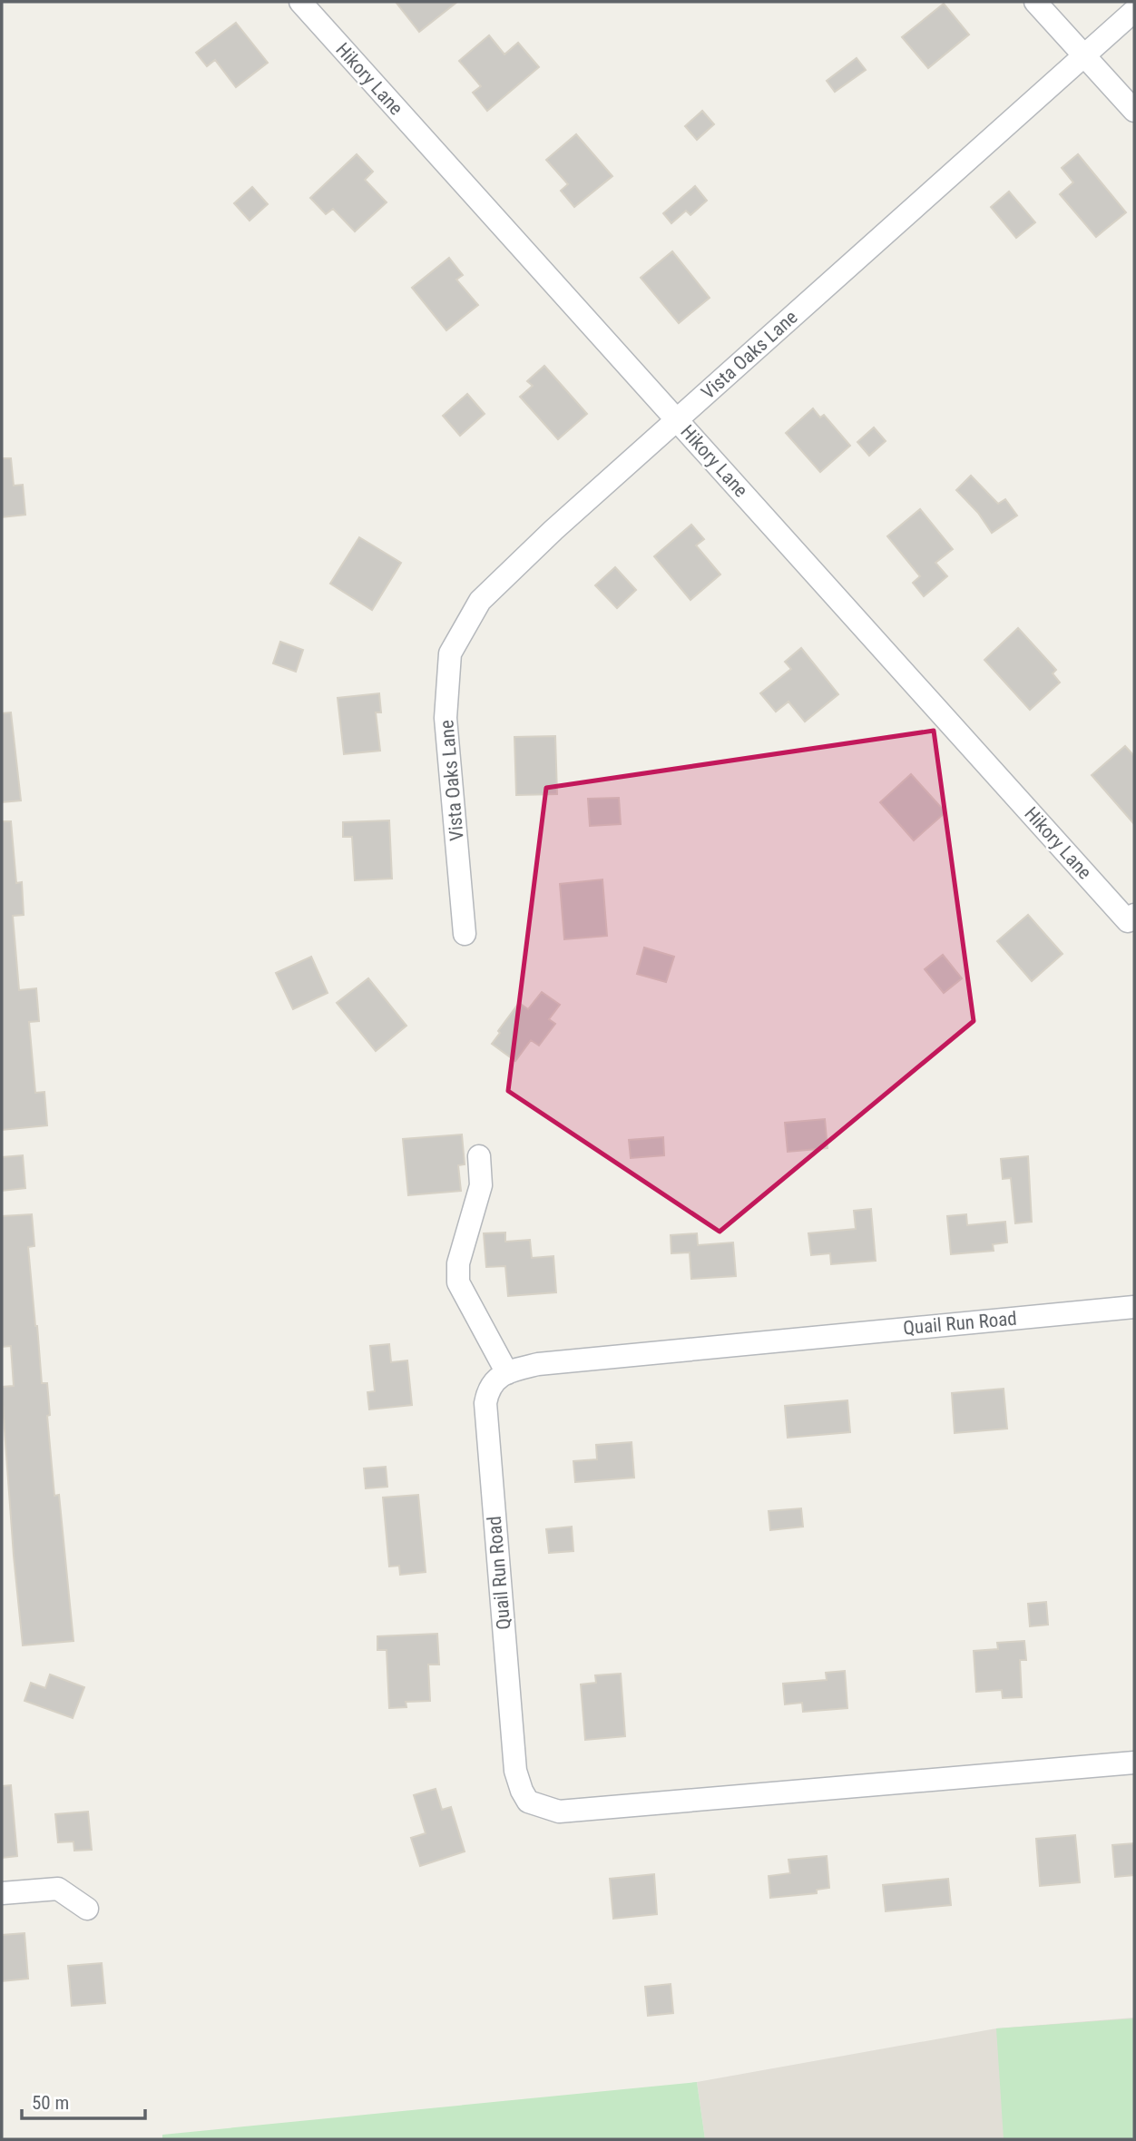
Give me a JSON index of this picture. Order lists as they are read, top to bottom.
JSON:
{
  "streets": {
    "street": ["Hikory Lane", "Vista Oaks Lane", "Quail Run Road"]
  },
  "crossings": [
    ["Hikory Lane", "Vista Oaks Lane"]
  ],
  "scale_bar": "50 m"
}
